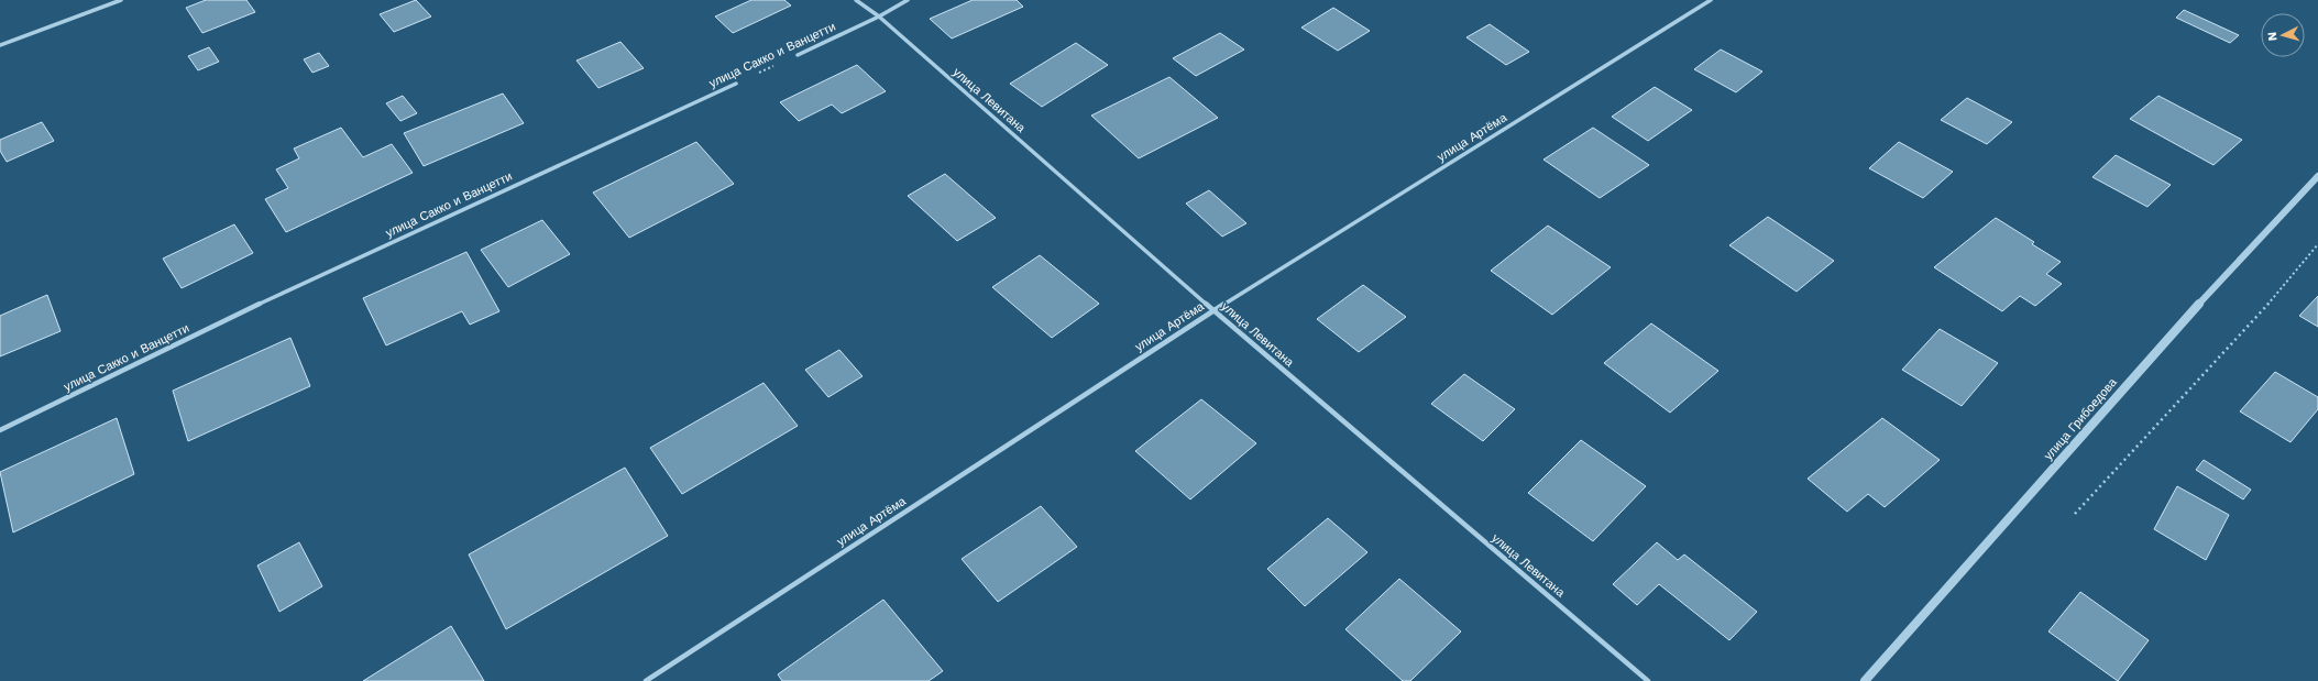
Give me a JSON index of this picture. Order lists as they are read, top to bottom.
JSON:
{
  "streets": {
    "street": [
      "улица Сакко и Ванцетти",
      "улица Левитана",
      "улица Артёма",
      "улица Грибоедова"
    ]
  },
  "crossings": [
    ["улица Сакко и Ванцетти", "улица Левитана"],
    ["улица Левитана", "улица Артёма"]
  ],
  "north": "left"
}
